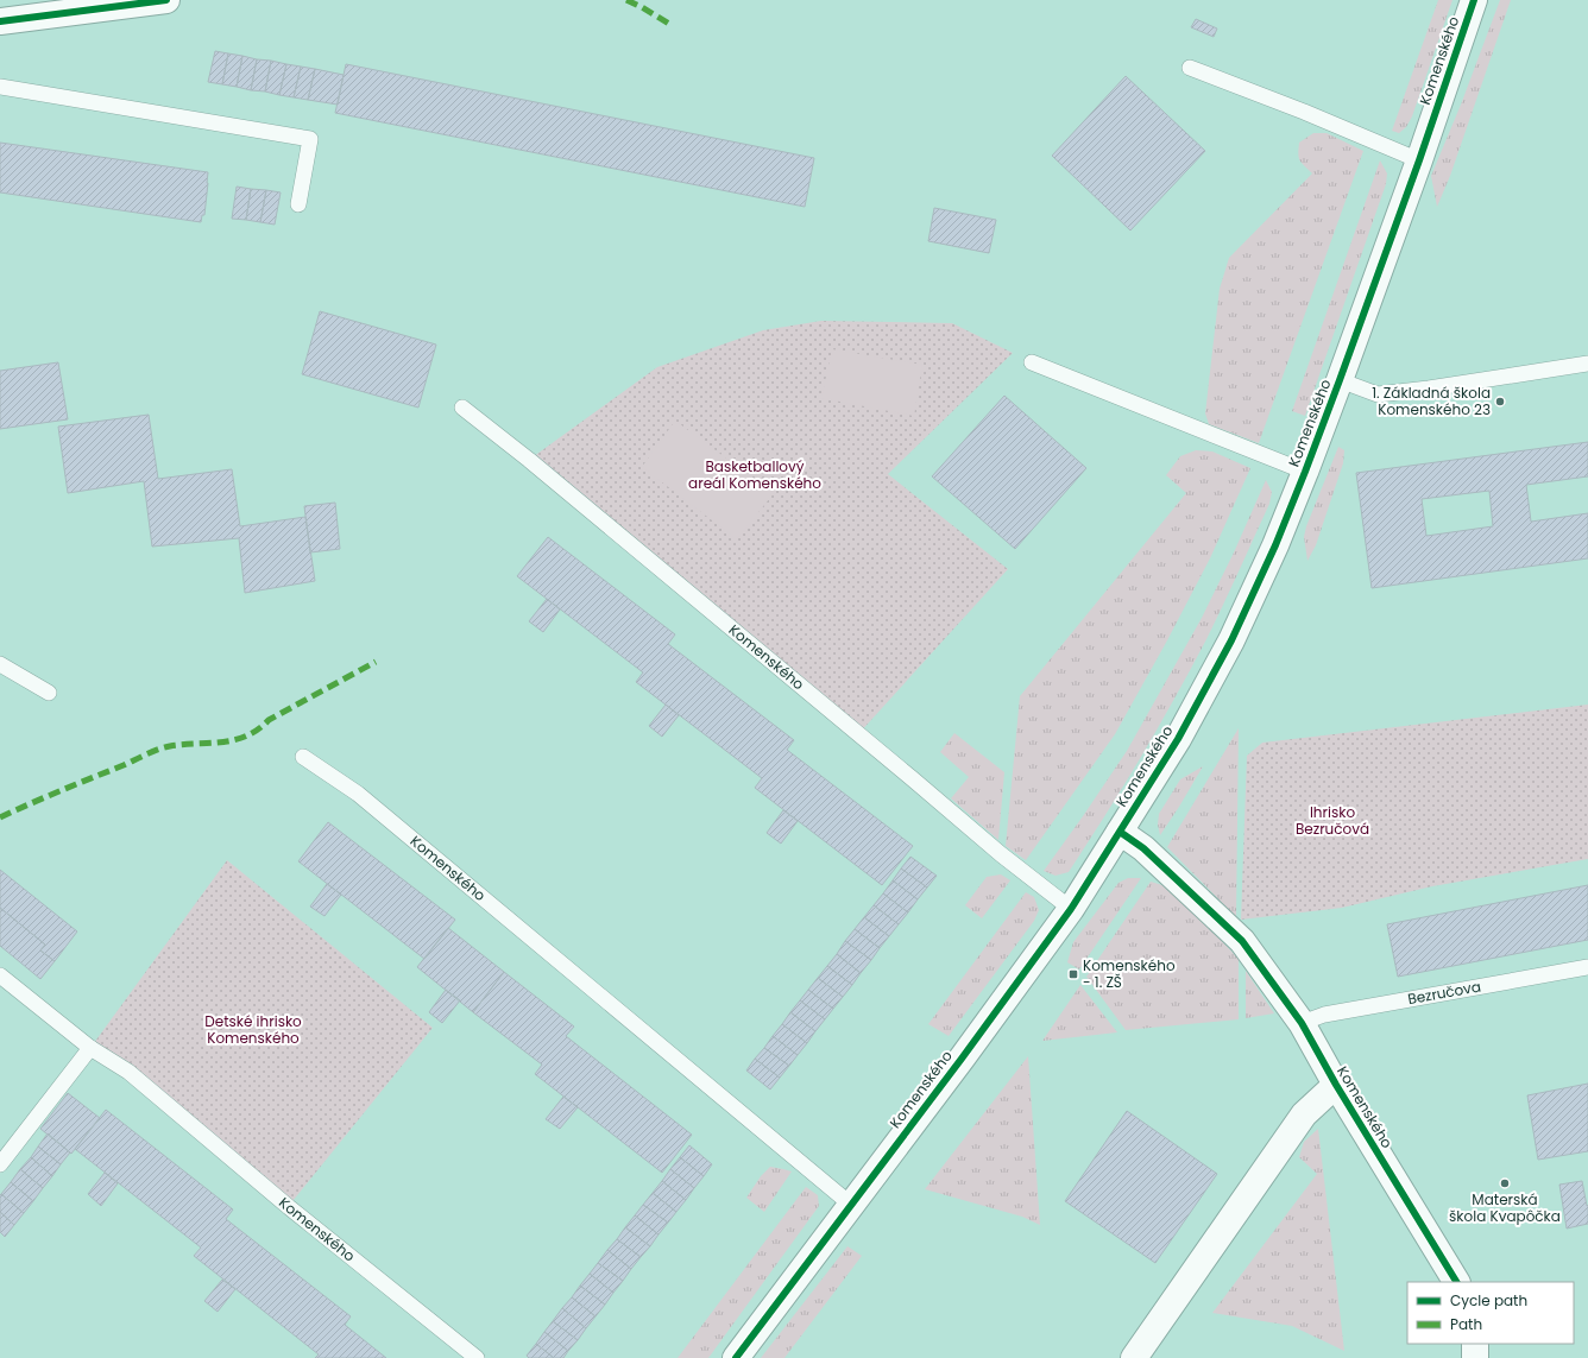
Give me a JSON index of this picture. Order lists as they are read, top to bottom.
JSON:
{
  "streets": {
    "street": ["Komenského"],
    "lane": ["Bezručova"]
  },
  "crossings": [
    ["Komenského", "Bezručova"]
  ],
  "parks": ["Basketballový areál Komenského", "Ihrisko Bezručová", "Detské ihrisko Komenského"],
  "places": {
    "other": ["1. Základná škola Komenského 23", "Materská škola Kvapôčka"],
    "transit": ["Komenského - 1. ZŠ"]
  },
  "legend": ["Cycle path", "Path"]
}
